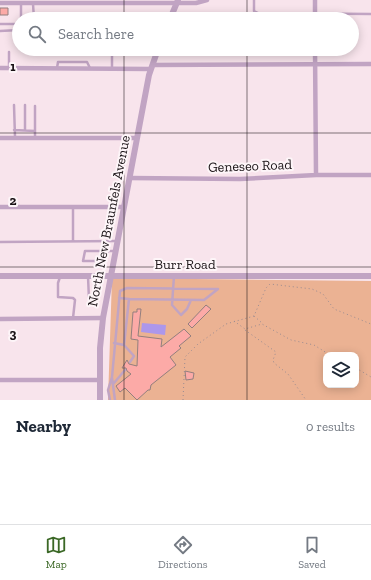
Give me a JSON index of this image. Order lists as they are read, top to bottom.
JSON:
{
  "streets": {
    "street": ["Geneseo Road", "North New Braunfels Avenue", "Burr Road"]
  },
  "crossings": [
    ["Geneseo Road", "North New Braunfels Avenue"],
    ["North New Braunfels Avenue", "Burr Road"]
  ],
  "page": {
    "search": "Search here",
    "heading": ["Nearby", "0 results"],
    "nav": ["Map", "Directions", "Saved"]
  },
  "grid": {
    "rows": ["1", "2", "3"]
  }
}
